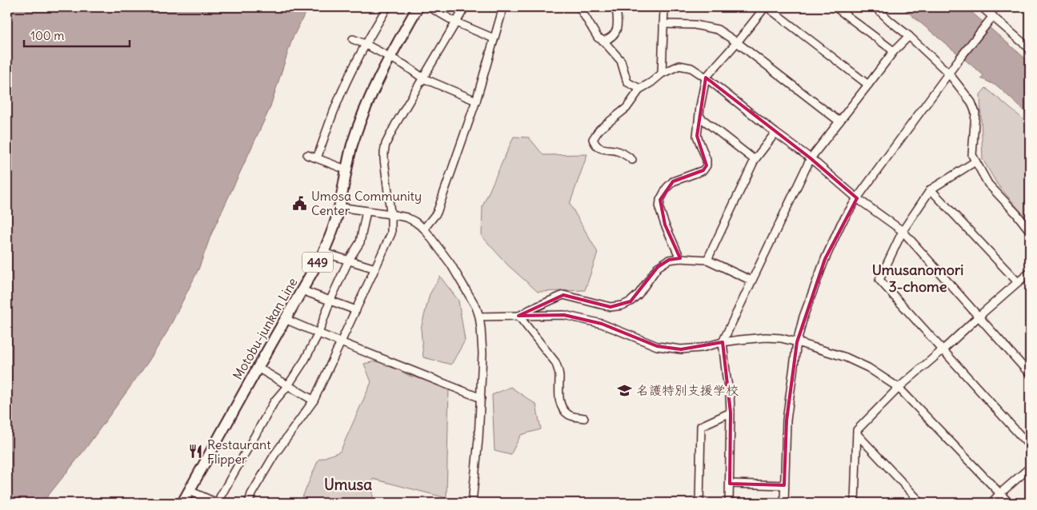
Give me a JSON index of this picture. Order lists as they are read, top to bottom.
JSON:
{
  "streets": {
    "highway": ["449", "Motobu-junkan Line"]
  },
  "districts": ["Umusanomori 3-chome", "Umusa"],
  "places": {
    "public building": ["Umosa Community Center"],
    "school or university": ["名護特別支援学校"],
    "restaurant": ["Restaurant Flipper"]
  },
  "scale_bar": "100 m"
}
